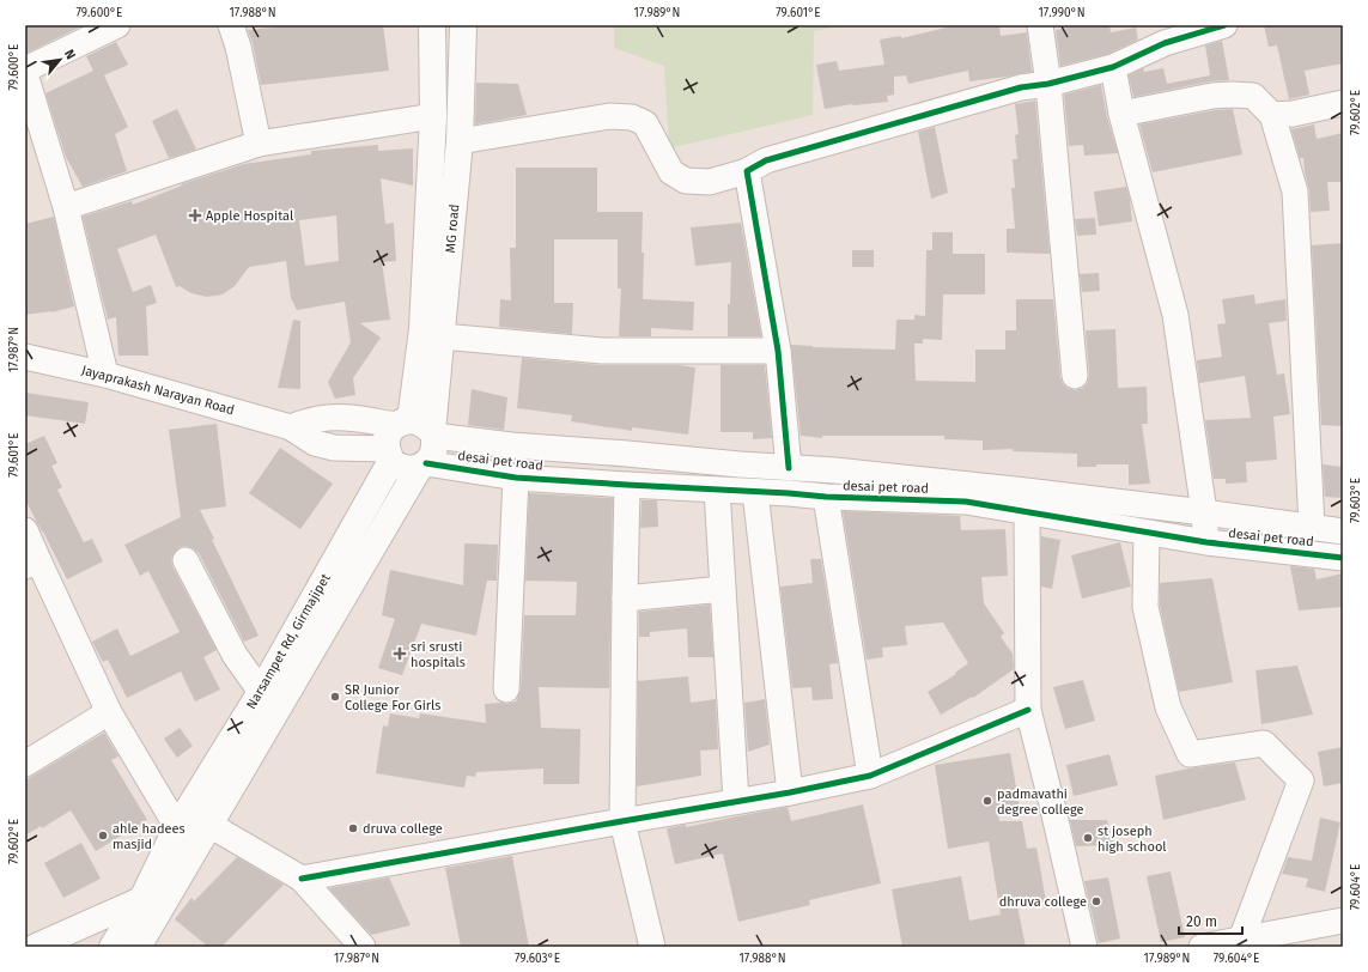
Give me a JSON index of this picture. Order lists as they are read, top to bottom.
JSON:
{
  "streets": {
    "main road": ["MG road", "Narsampet Rd, Girmajipet"],
    "street": ["Jayaprakash Narayan Road", "desai pet road"]
  },
  "crossings": [
    ["MG road", "Jayaprakash Narayan Road"],
    ["MG road", "desai pet road"],
    ["MG road", "Narsampet Rd, Girmajipet"],
    ["Jayaprakash Narayan Road", "desai pet road"],
    ["Jayaprakash Narayan Road", "Narsampet Rd, Girmajipet"],
    ["desai pet road", "Narsampet Rd, Girmajipet"]
  ],
  "places": {
    "health": ["Apple Hospital", "sri srusti hospitals"],
    "other": [
      "SR Junior College For Girls",
      "padmavathi degree college",
      "druva college",
      "ahle hadees masjid",
      "st joseph high school",
      "dhruva college"
    ]
  },
  "scale_bar": "20 m",
  "north": "top right",
  "coordinates": [
    "79.600°E",
    "17.988°N",
    "17.989°N",
    "79.601°E",
    "17.990°N",
    "79.602°E",
    "17.987°N",
    "79.603°E",
    "79.604°E"
  ]
}
